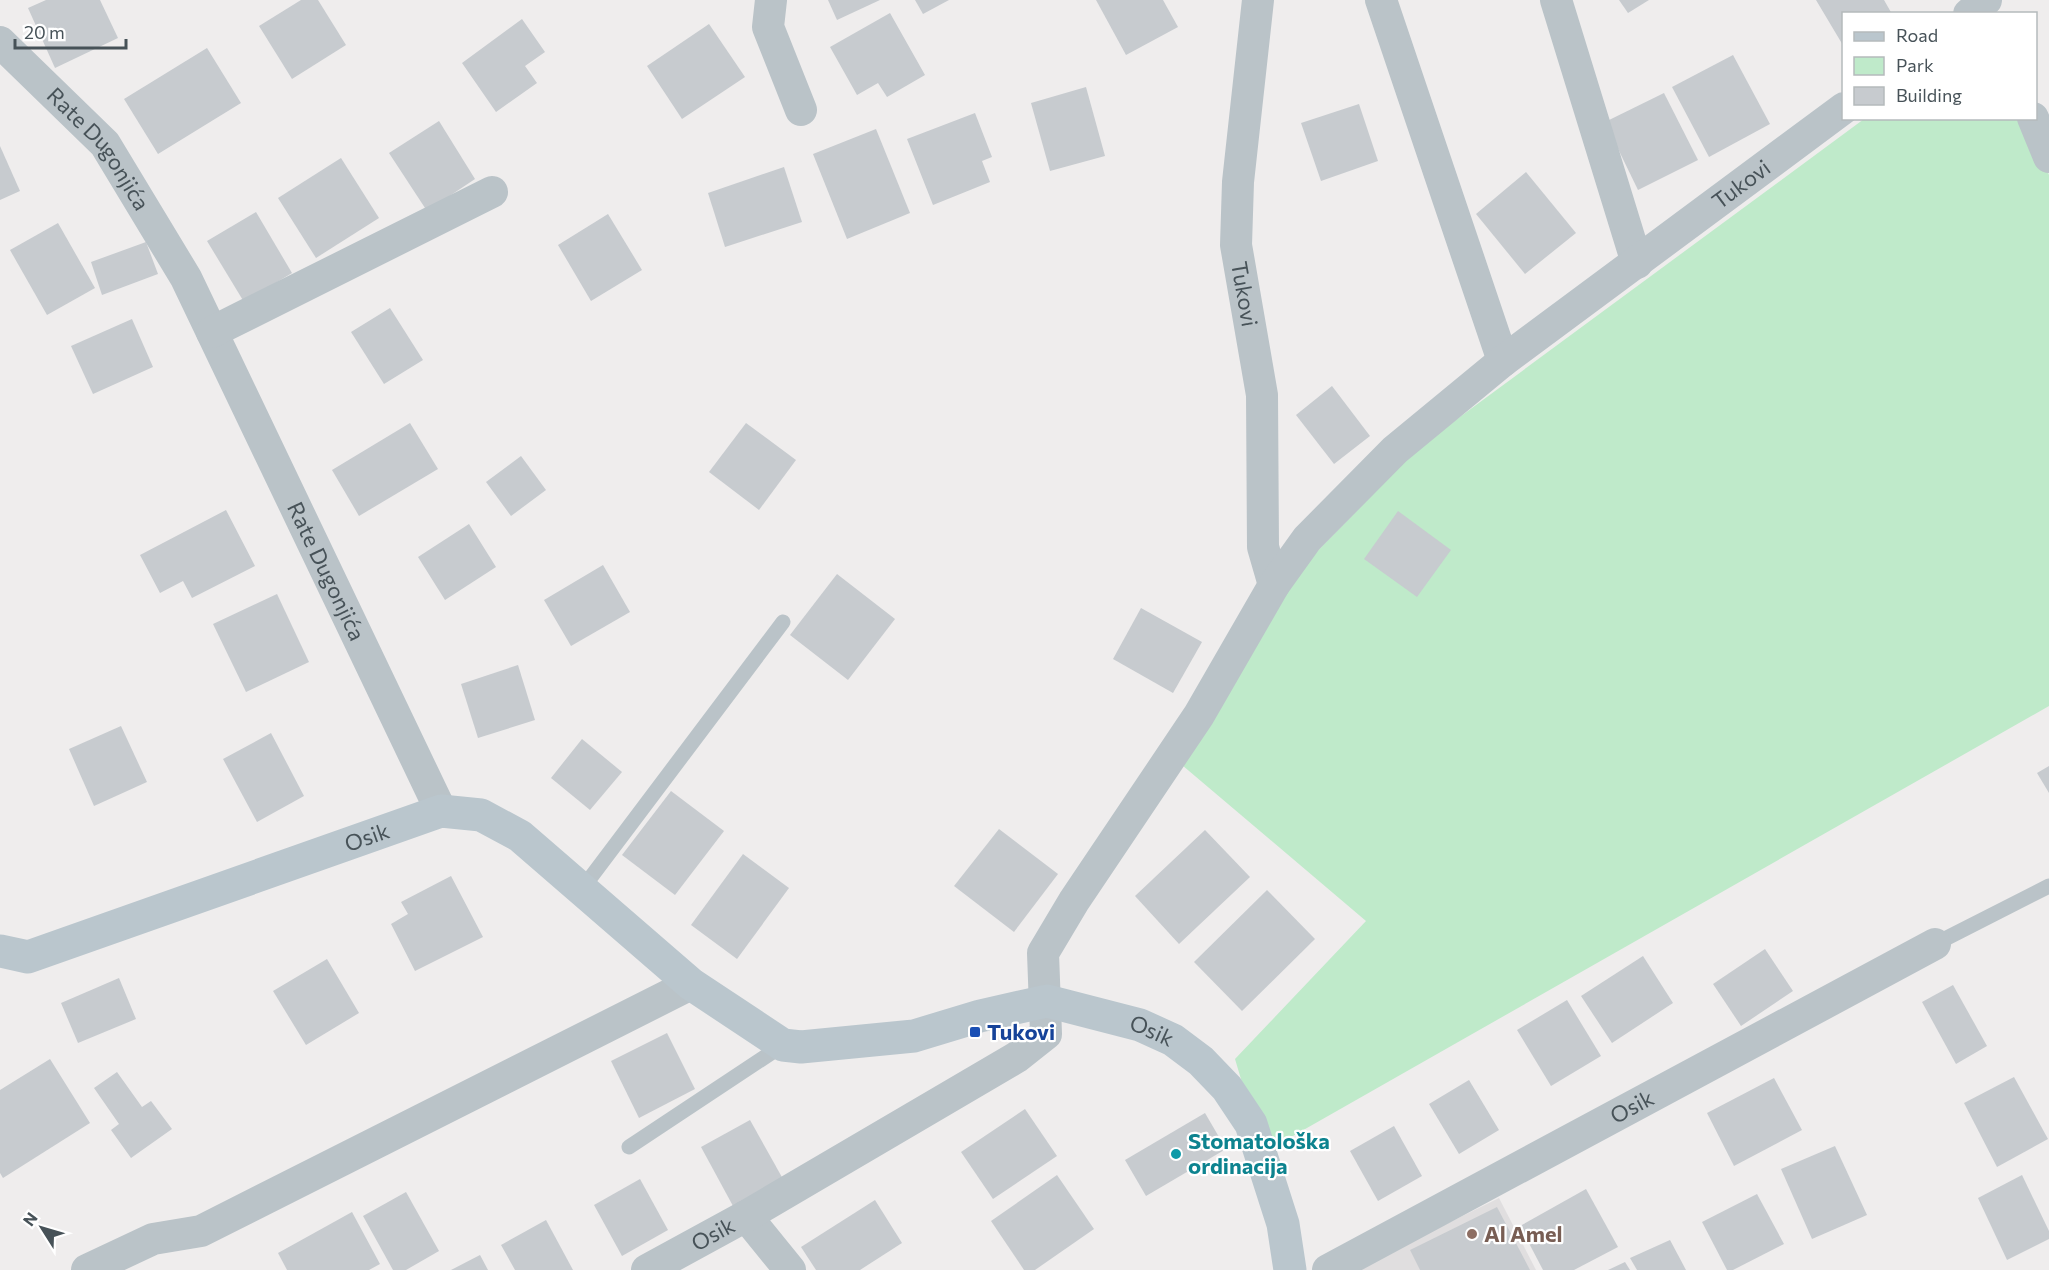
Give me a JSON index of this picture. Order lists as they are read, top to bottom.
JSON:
{
  "streets": {
    "main road": ["Osik"],
    "street": ["Rate Dugonjića", "Tukovi"]
  },
  "crossings": [
    ["Rate Dugonjića", "Osik"],
    ["Tukovi", "Osik"]
  ],
  "places": {
    "transit": ["Tukovi"],
    "other": ["Stomatološka ordinacija", "Al Amel"]
  },
  "legend": ["Road", "Park", "Building"],
  "scale_bar": "20 m",
  "north": "top left"
}
